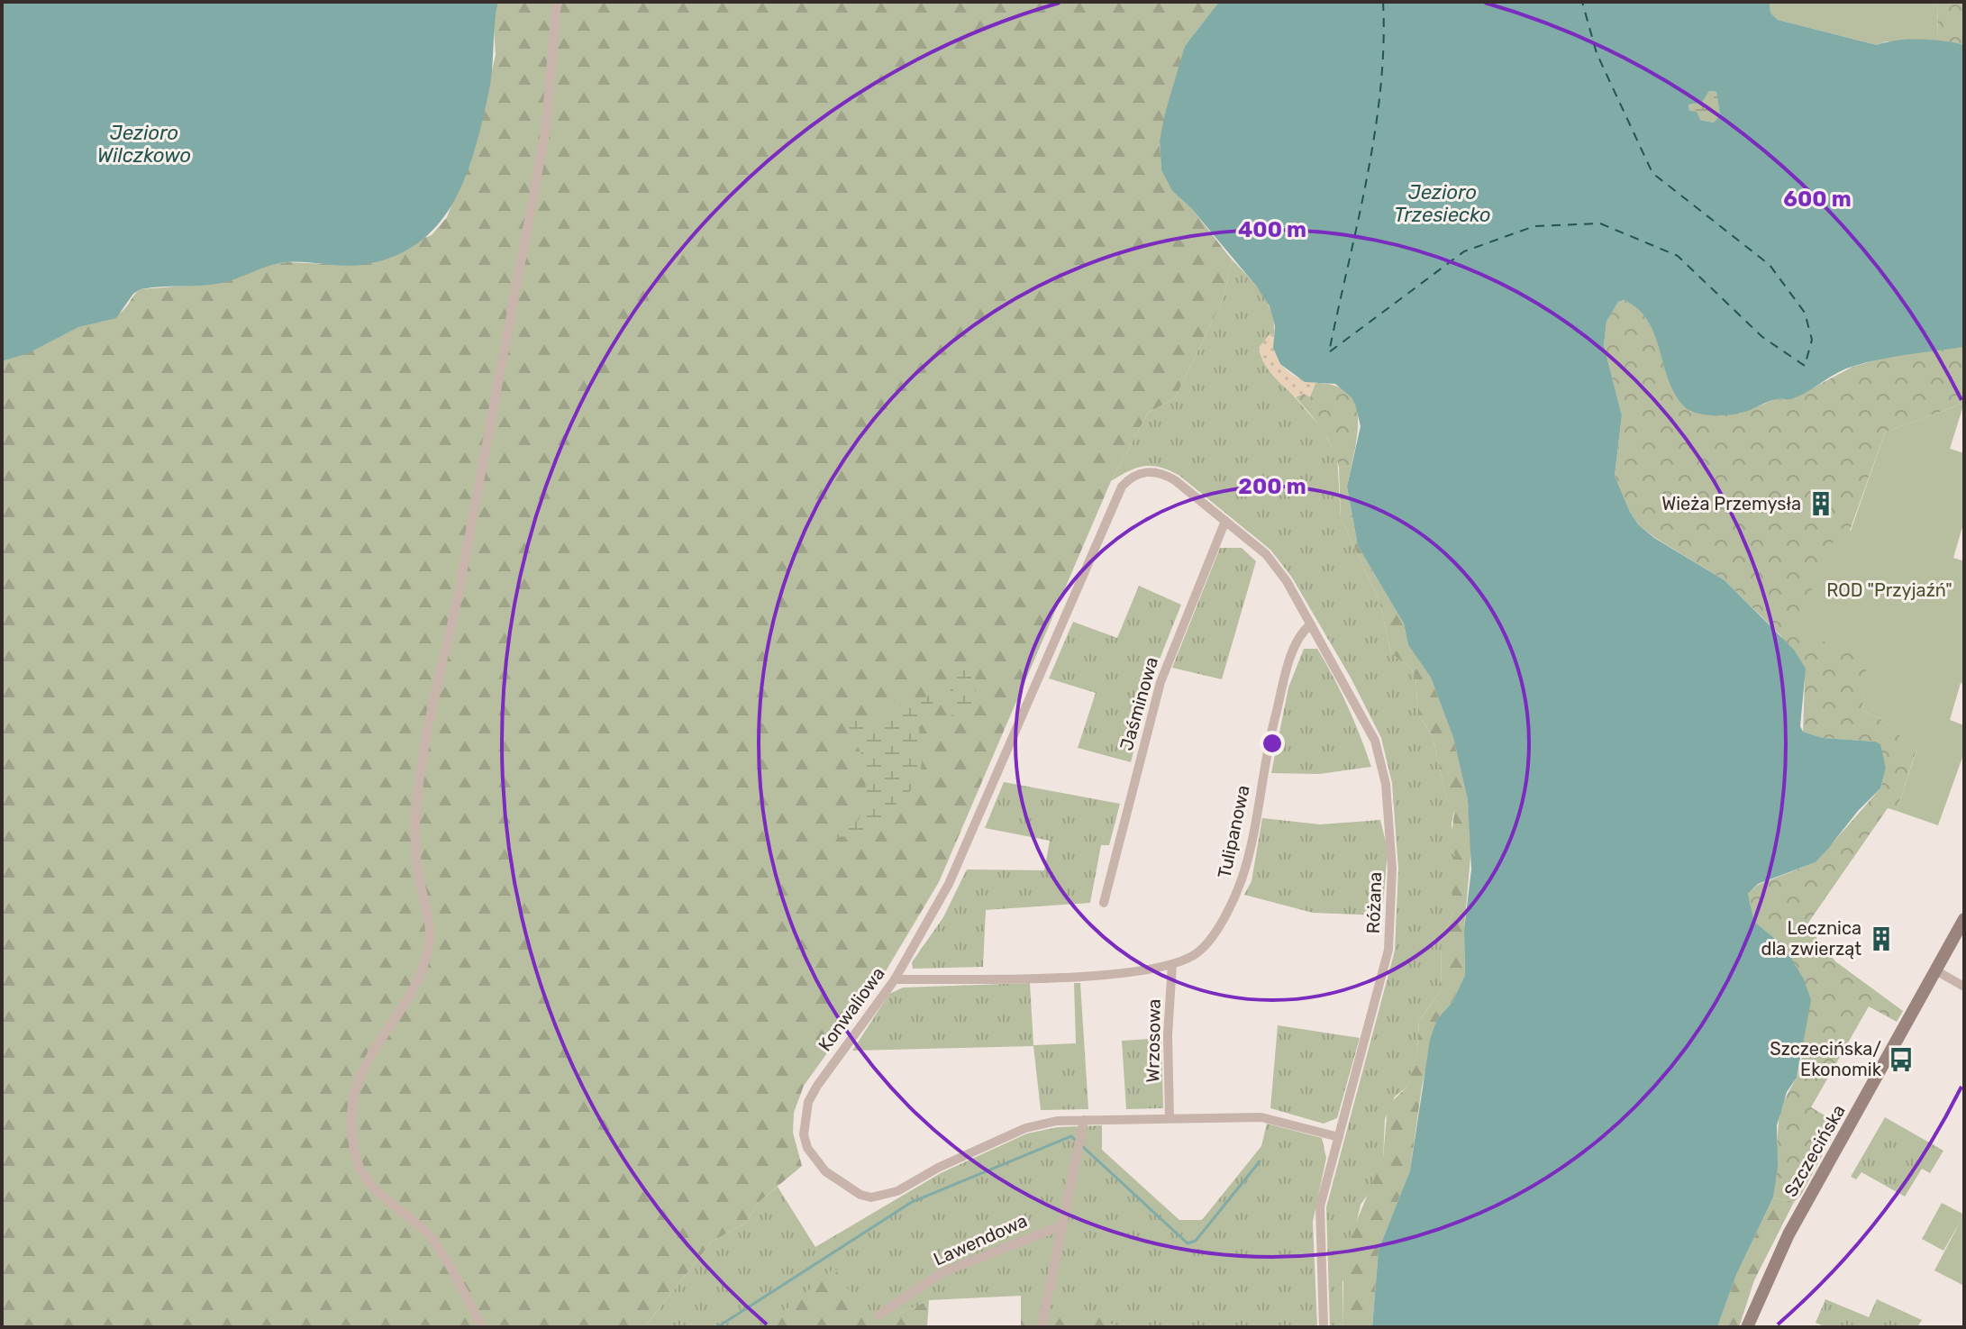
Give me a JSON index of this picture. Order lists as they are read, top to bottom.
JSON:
{
  "streets": {
    "street": [
      "Jaśminowa",
      "Tulipanowa",
      "Różana",
      "Konwaliowa",
      "Wrzosowa",
      "Szczecińska",
      "Lawendowa"
    ]
  },
  "crossings": [
    ["Jaśminowa", "Różana"],
    ["Jaśminowa", "Konwaliowa"],
    ["Tulipanowa", "Różana"],
    ["Tulipanowa", "Konwaliowa"],
    ["Tulipanowa", "Wrzosowa"],
    ["Różana", "Konwaliowa"],
    ["Konwaliowa", "Wrzosowa"]
  ],
  "water": ["Jezioro Wilczkowo", "Jezioro Trzesiecko"],
  "parks": ["ROD \"Przyjaźń\""],
  "places": {
    "building": ["Wieża Przemysła", "Lecznica dla zwierząt"],
    "bus stop": ["Szczecińska/ Ekonomik"]
  },
  "rings": ["600 m", "400 m", "200 m"]
}
